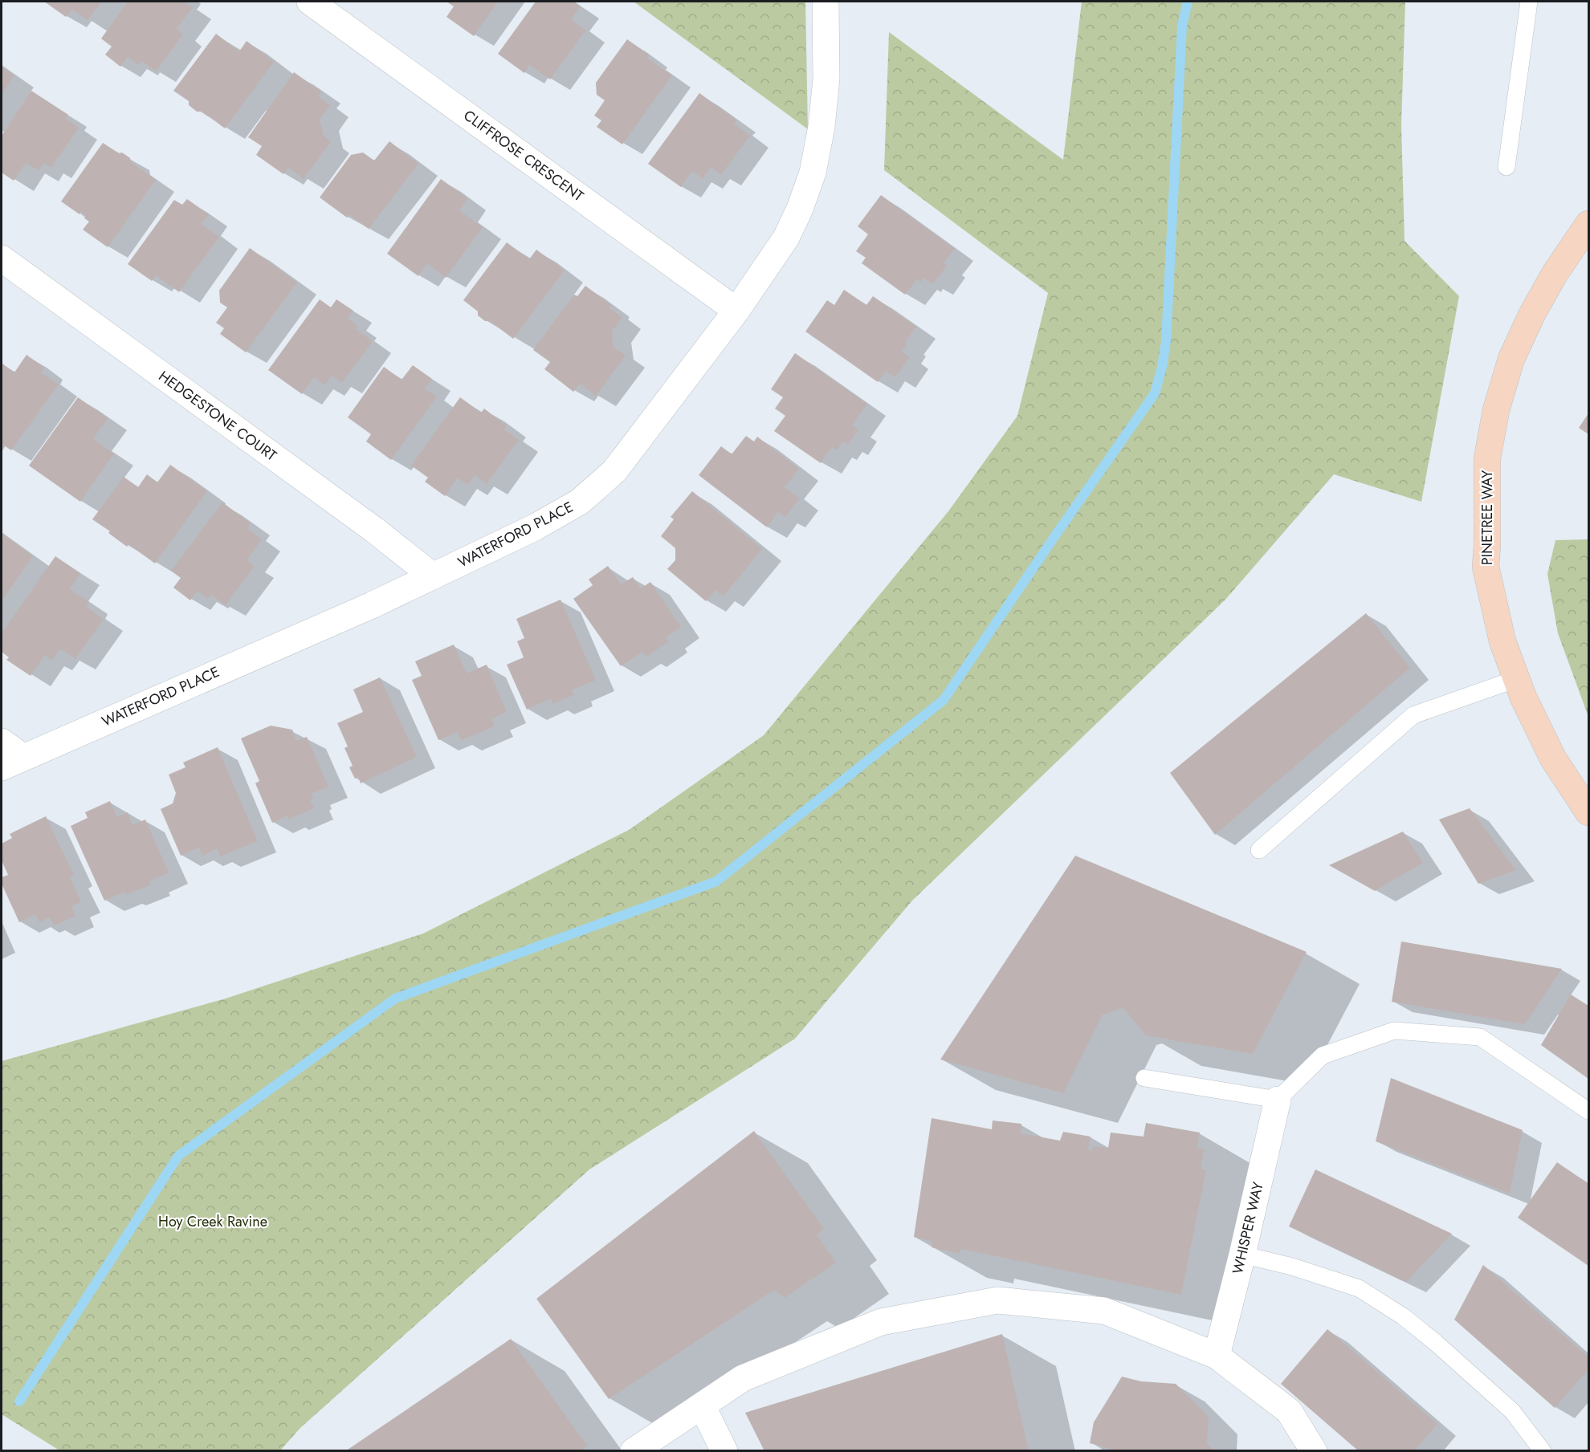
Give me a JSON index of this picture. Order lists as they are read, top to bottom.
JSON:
{
  "streets": {
    "main road": ["PINETREE WAY"],
    "street": [
      "CLIFFROSE CRESCENT",
      "HEDGESTONE COURT",
      "WATERFORD PLACE",
      "WHISPER WAY"
    ]
  },
  "crossings": [
    ["CLIFFROSE CRESCENT", "WATERFORD PLACE"],
    ["HEDGESTONE COURT", "WATERFORD PLACE"]
  ],
  "parks": ["Hoy Creek Ravine"]
}
